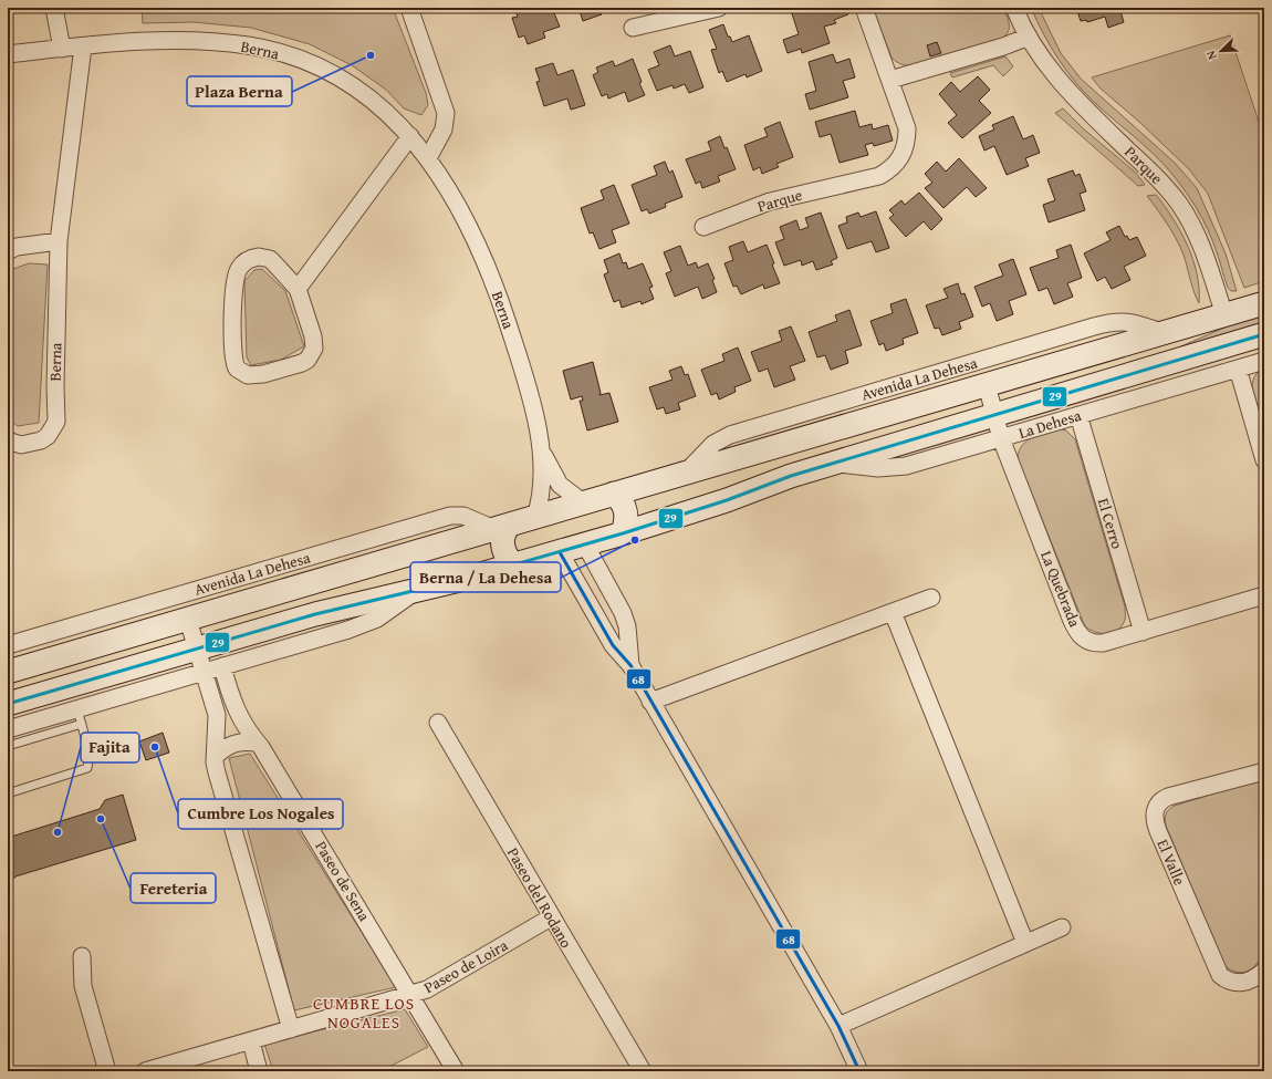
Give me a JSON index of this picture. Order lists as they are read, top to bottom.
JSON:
{
  "streets": {
    "street": [
      "Berna",
      "Parque",
      "Avenida La Dehesa",
      "La Dehesa",
      "El Cerro",
      "La Quebrada",
      "El Valle",
      "Paseo de Sena",
      "Paseo del Rodano",
      "Paseo de Loira"
    ]
  },
  "crossings": [
    ["Berna", "Avenida La Dehesa"],
    ["Parque", "Avenida La Dehesa"],
    ["Avenida La Dehesa", "La Quebrada"],
    ["La Dehesa", "El Cerro"],
    ["La Dehesa", "La Quebrada"],
    ["El Cerro", "La Quebrada"],
    ["Paseo de Sena", "Paseo de Loira"],
    ["Paseo del Rodano", "Paseo de Loira"]
  ],
  "districts": ["CUMBRE LOS NOGALES"],
  "places": [
    "Plaza Berna",
    "Berna / La Dehesa",
    "Cumbre Los Nogales",
    "Fereteria",
    "Fajita"
  ],
  "lines": ["transit line 29", "transit line 68"],
  "north": "bottom left"
}
